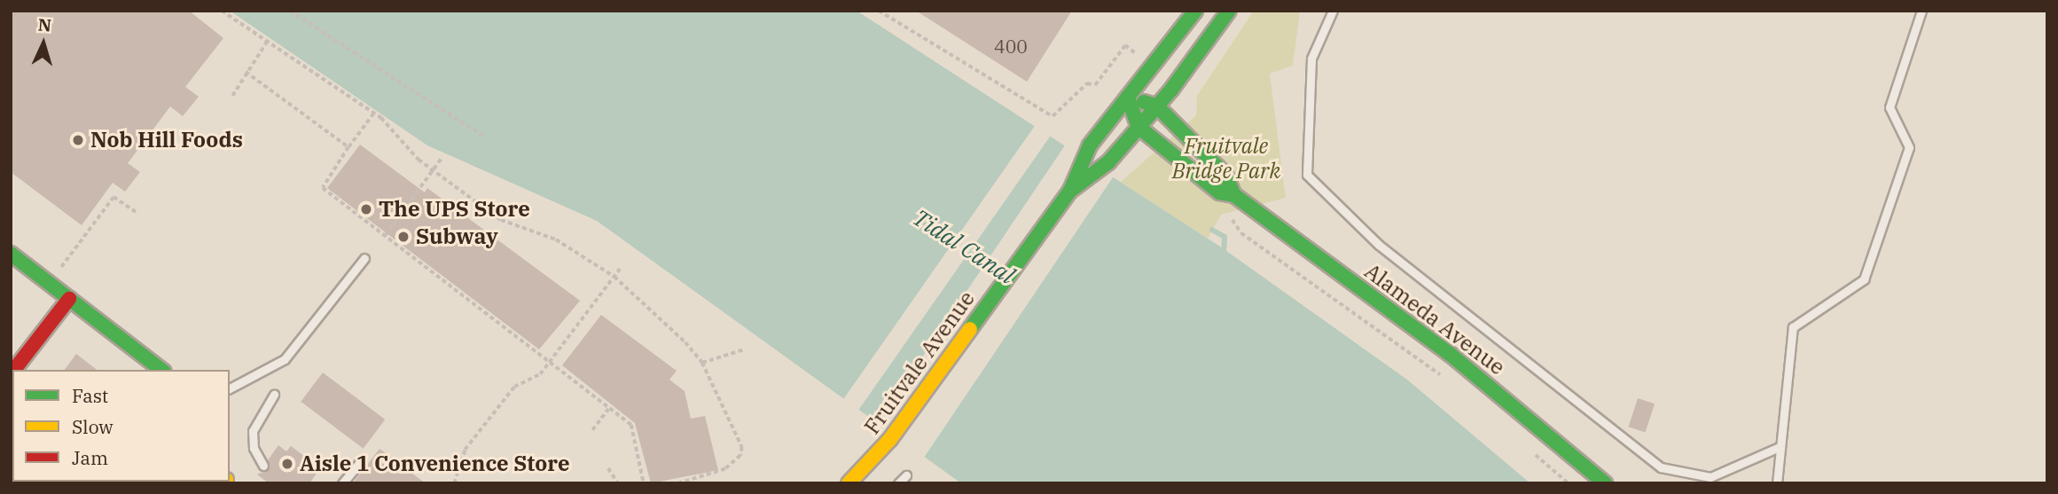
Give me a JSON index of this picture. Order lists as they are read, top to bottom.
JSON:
{
  "streets": {
    "street": ["Alameda Avenue", "Fruitvale Avenue"]
  },
  "crossings": [
    ["Alameda Avenue", "Fruitvale Avenue"]
  ],
  "water": ["Tidal Canal"],
  "parks": ["Fruitvale Bridge Park"],
  "places": [
    "Nob Hill Foods",
    "The UPS Store",
    "Subway",
    "Aisle 1 Convenience Store"
  ],
  "house_numbers": ["400"],
  "legend": ["Fast", "Slow", "Jam"],
  "north": "top"
}
